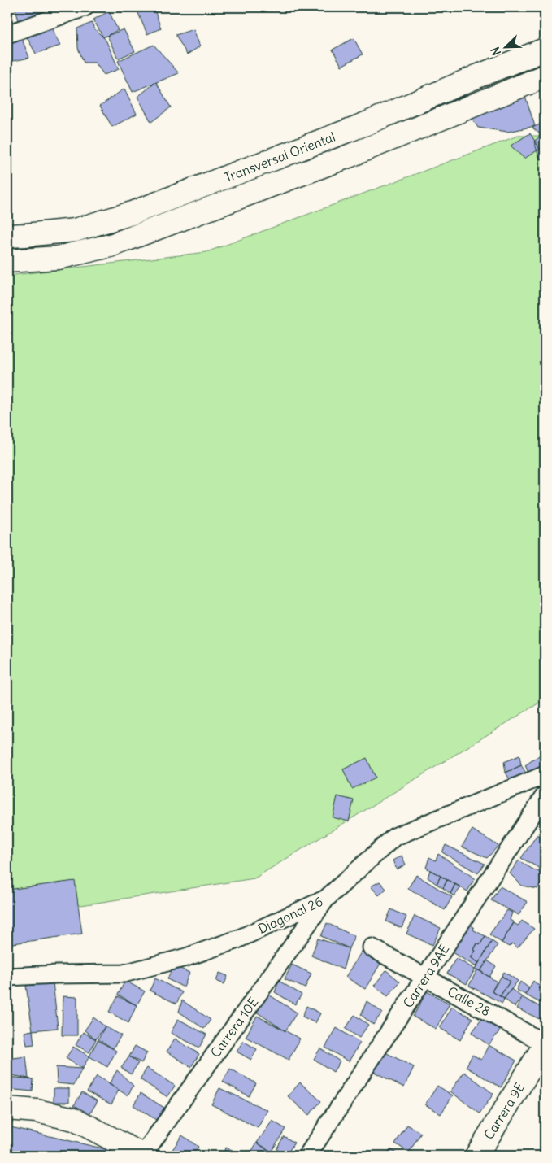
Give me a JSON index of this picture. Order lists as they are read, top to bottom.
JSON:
{
  "streets": {
    "main road": ["Transversal Oriental", "Carrera 9E"],
    "street": [
      "Diagonal 26",
      "Carrera 9AE",
      "Calle 28",
      "Carrera 10E"
    ]
  },
  "crossings": [
    ["Diagonal 26", "Carrera 10E"],
    ["Carrera 9AE", "Calle 28"],
    ["Calle 28", "Carrera 9E"]
  ],
  "north": "bottom left"
}
